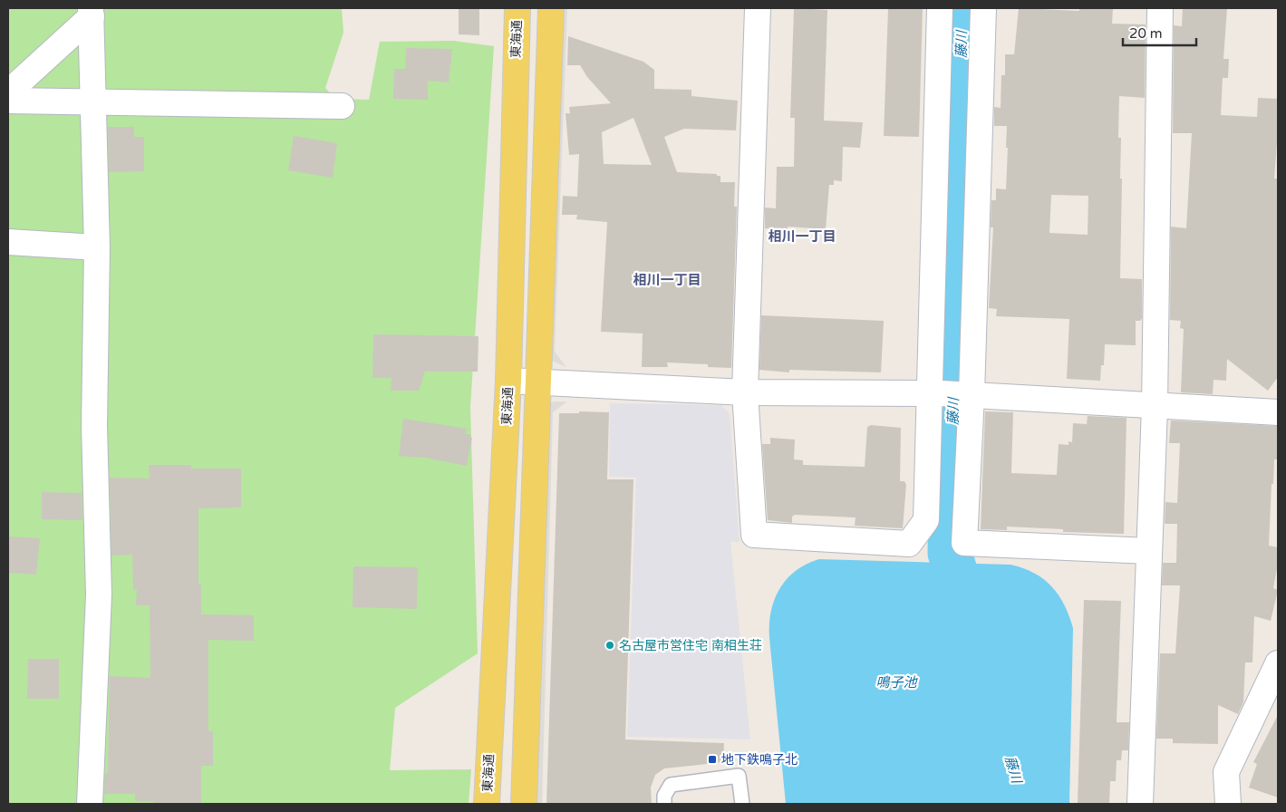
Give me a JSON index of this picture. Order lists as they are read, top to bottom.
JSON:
{
  "streets": {
    "main road": ["東海通"]
  },
  "districts": ["相川一丁目", "相川一丁目"],
  "water": ["藤川", "鳴子池"],
  "places": {
    "other": ["名古屋市営住宅 南相生荘"],
    "transit": ["地下鉄鳴子北"]
  },
  "scale_bar": "20 m"
}
